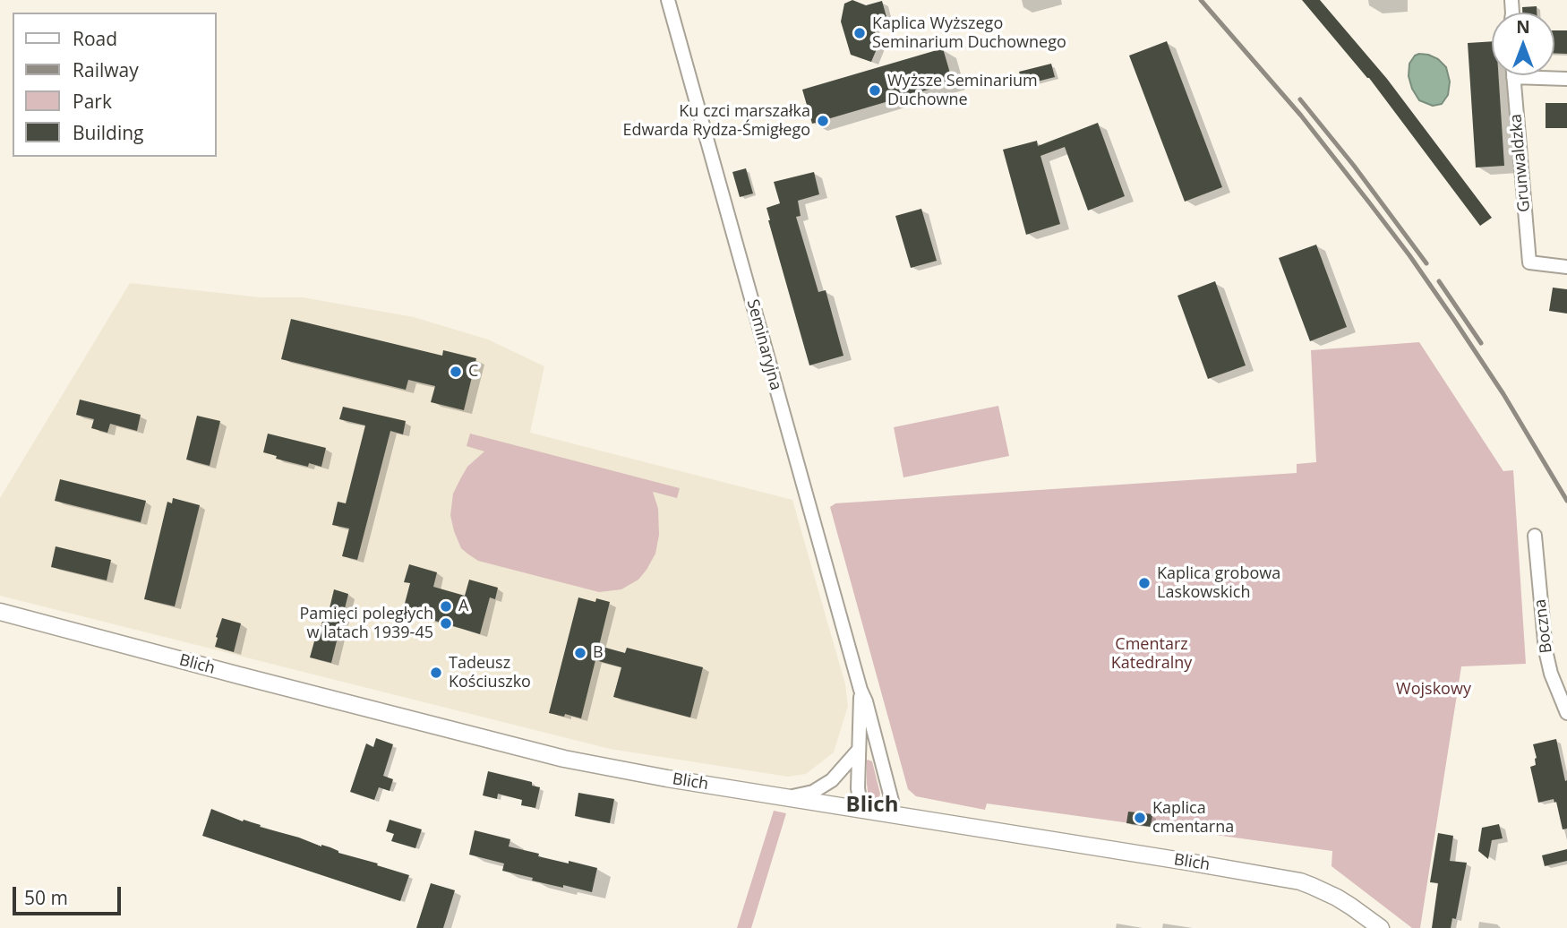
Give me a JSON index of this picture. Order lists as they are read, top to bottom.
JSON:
{
  "streets": {
    "street": [
      "Grunwaldzka",
      "Seminaryjna",
      "Boczna",
      "Blich"
    ]
  },
  "crossings": [
    ["Seminaryjna", "Blich"]
  ],
  "districts": ["Blich"],
  "parks": ["Cmentarz Katedralny", "Wojskowy"],
  "places": [
    "Kaplica Wyższego Seminarium Duchownego",
    "Wyższe Seminarium Duchowne",
    "Ku czci marszałka Edwarda Rydza-Śmigłego",
    "C",
    "Kaplica grobowa Laskowskich",
    "A",
    "Pamięci poległych w latach 1939-45",
    "B",
    "Tadeusz Kościuszko",
    "Kaplica cmentarna"
  ],
  "legend": [
    "Road",
    "Railway",
    "Park",
    "Building"
  ],
  "scale_bar": "50 m",
  "north": "top"
}
